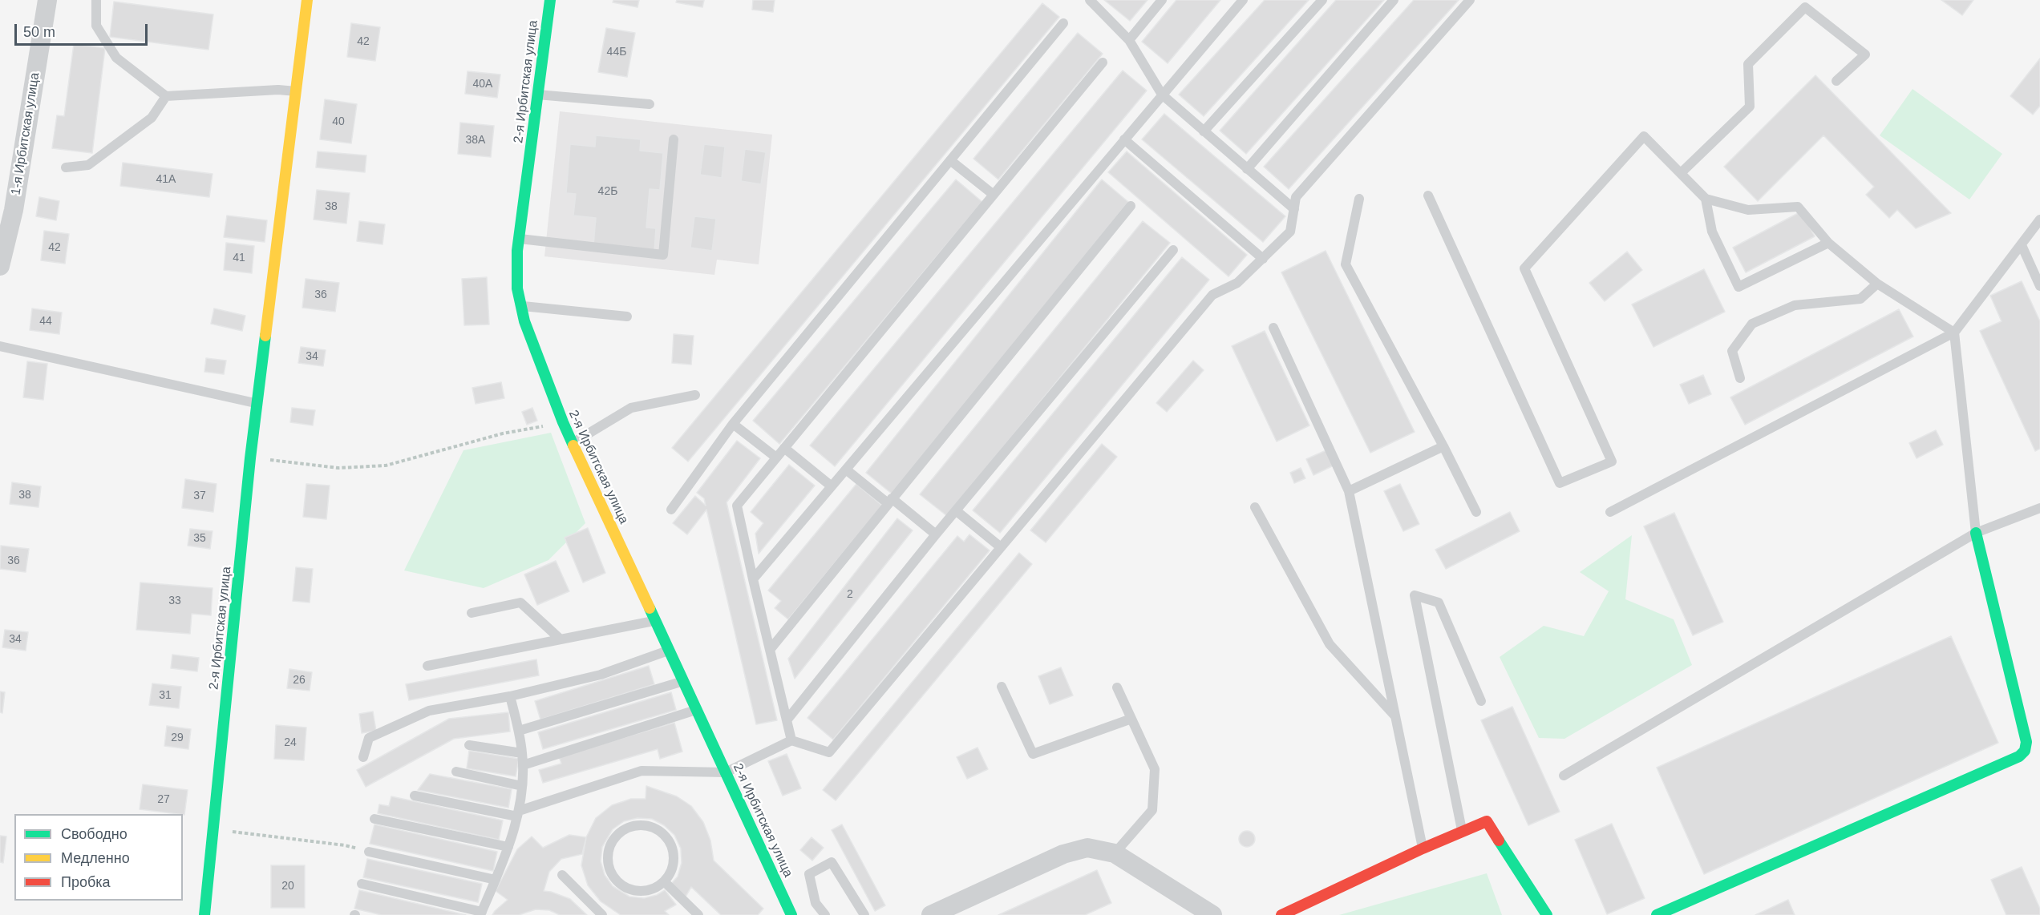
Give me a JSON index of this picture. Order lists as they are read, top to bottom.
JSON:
{
  "streets": {
    "street": ["2-я Ирбитская улица", "1-я Ирбитская улица"]
  },
  "house_numbers": [
    "42",
    "44Б",
    "40А",
    "40",
    "38А",
    "41А",
    "42Б",
    "38",
    "42",
    "41",
    "36",
    "44",
    "34",
    "38",
    "37",
    "35",
    "36",
    "2",
    "33",
    "34",
    "26",
    "31",
    "29",
    "24",
    "27",
    "20"
  ],
  "legend": ["Свободно", "Медленно", "Пробка"],
  "scale_bar": "50 m"
}
